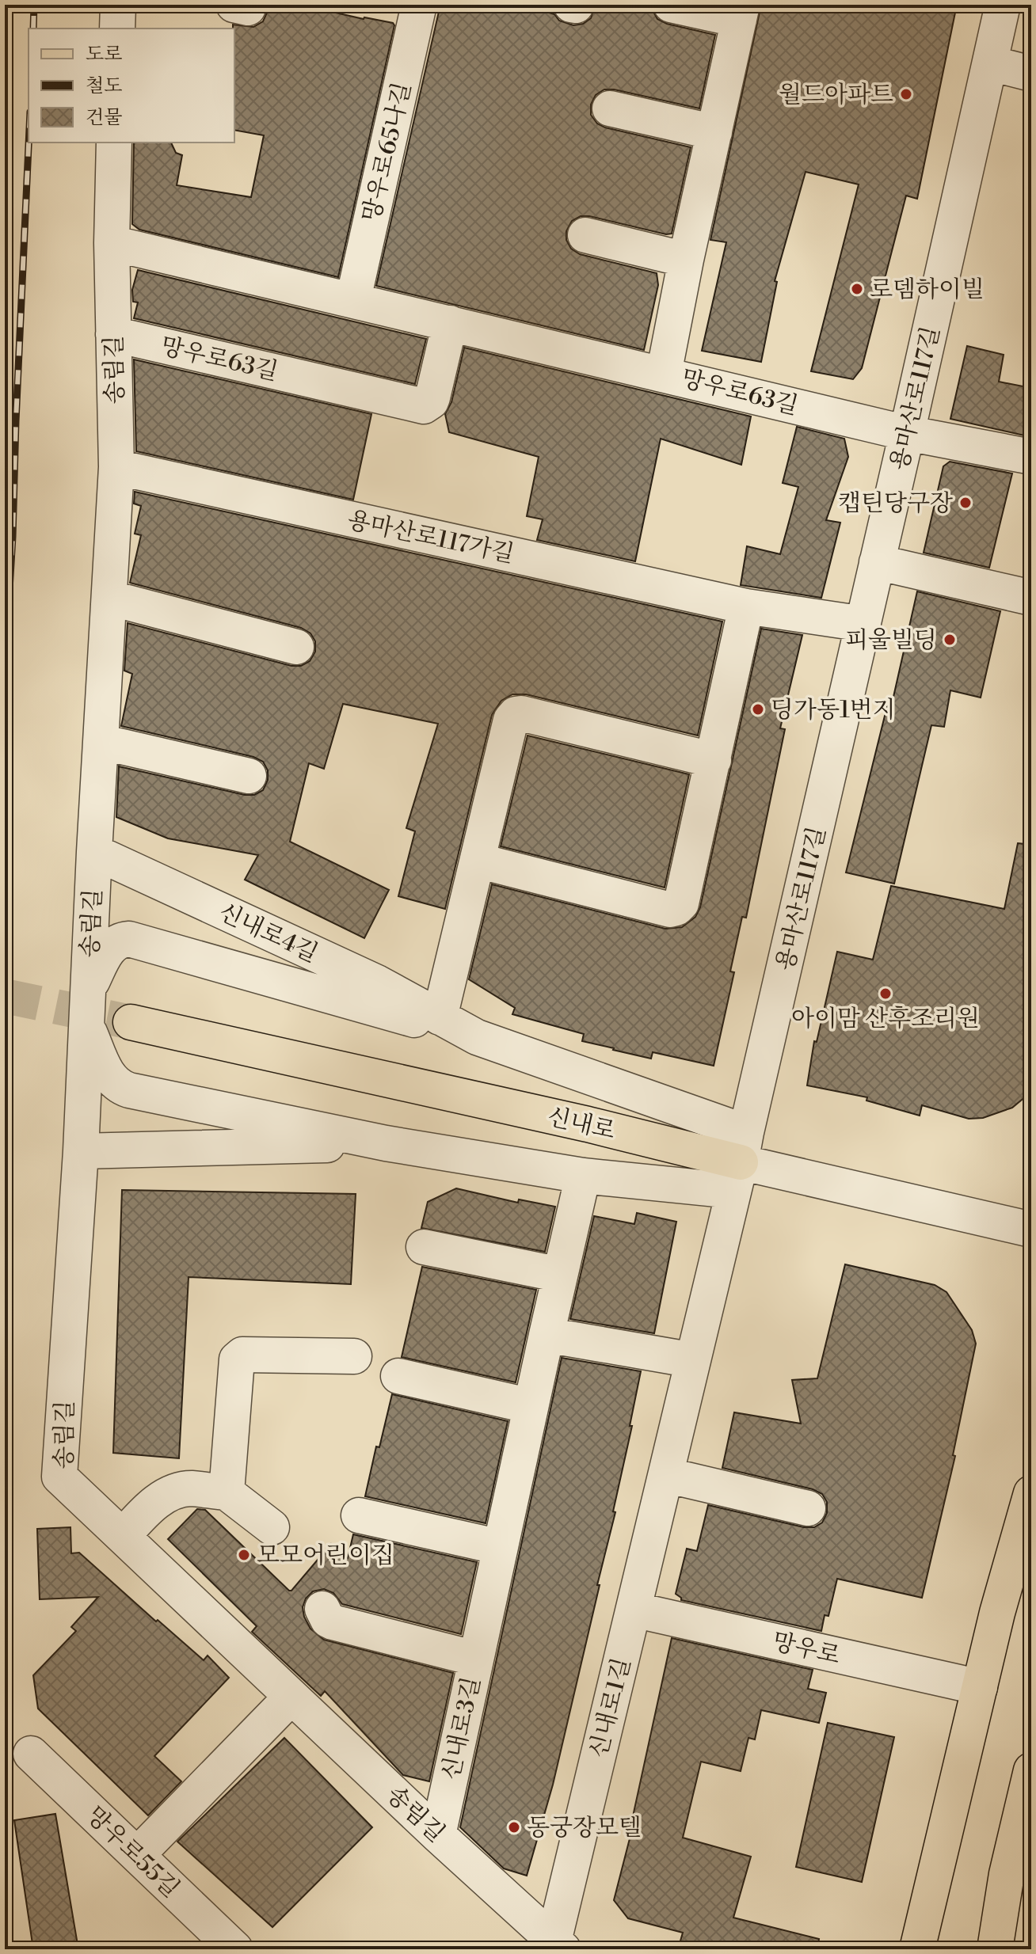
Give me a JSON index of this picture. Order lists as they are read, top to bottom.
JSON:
{
  "streets": {
    "main road": ["신내로"],
    "street": [
      "망우로65나길",
      "망우로63길",
      "송림길",
      "용마산로117길",
      "용마산로117가길",
      "신내로4길",
      "망우로",
      "신내로1길",
      "신내로3길",
      "망우로55길"
    ]
  },
  "crossings": [
    ["망우로65나길", "망우로63길"],
    ["망우로63길", "송림길"],
    ["망우로63길", "용마산로117길"],
    ["송림길", "용마산로117가길"],
    ["송림길", "신내로4길"],
    ["송림길", "신내로1길"],
    ["송림길", "신내로3길"],
    ["용마산로117길", "용마산로117가길"],
    ["용마산로117길", "신내로4길"],
    ["용마산로117길", "신내로"],
    ["용마산로117길", "신내로1길"],
    ["신내로4길", "신내로"],
    ["신내로4길", "신내로1길"],
    ["신내로", "신내로1길"],
    ["망우로", "신내로1길"]
  ],
  "places": [
    "월드아파트",
    "로뎀하이빌",
    "캡틴당구장",
    "피울빌딩",
    "딩가동1번지",
    "아이맘 산후조리원",
    "모모어린이집",
    "동궁장모텔"
  ],
  "legend": ["도로", "철도", "건물"]
}
